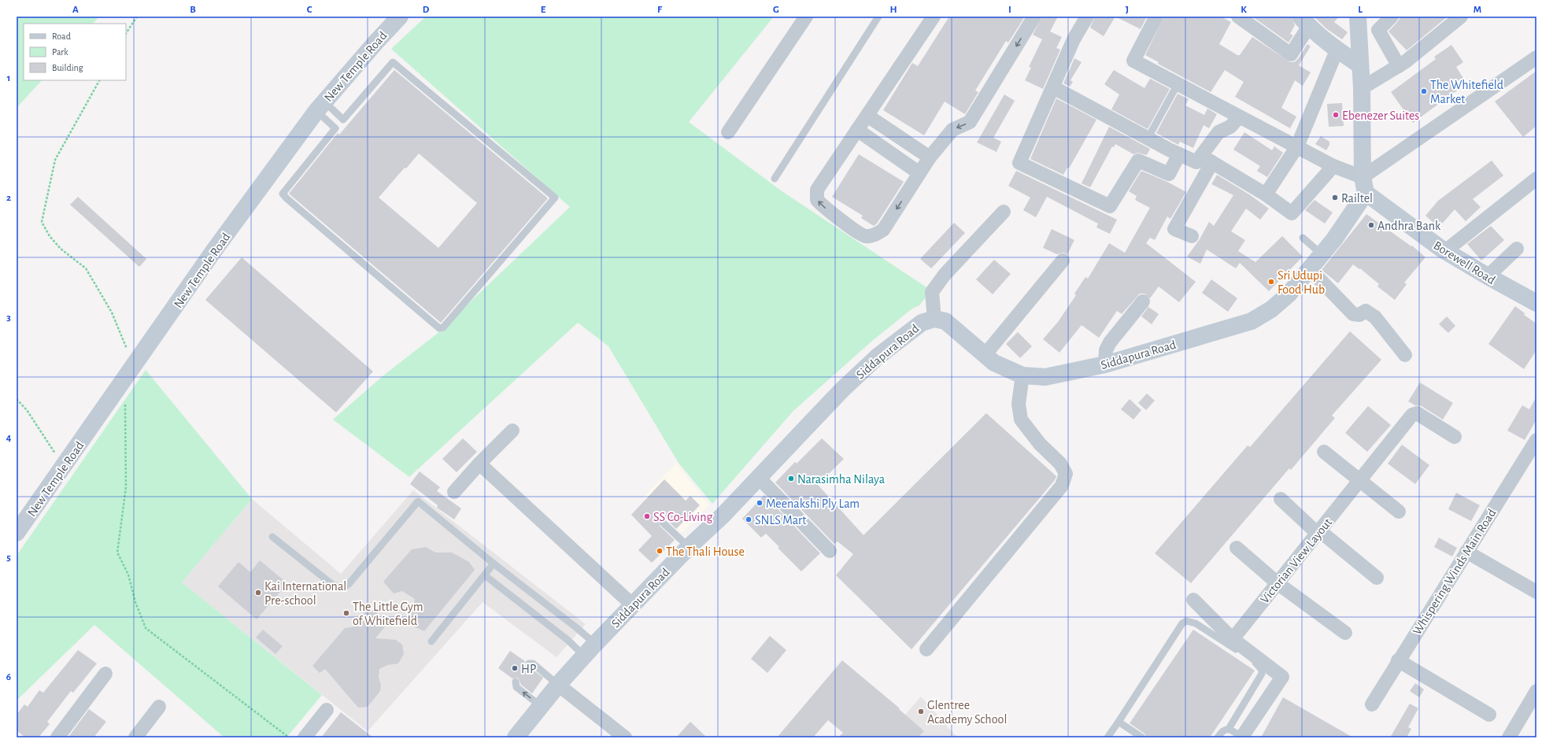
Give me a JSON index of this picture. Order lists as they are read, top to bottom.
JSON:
{
  "streets": {
    "street": [
      "New Temple Road",
      "Borewell Road",
      "Siddapura Road",
      "Victorian View Layout",
      "Whispering Winds Main Road"
    ]
  },
  "crossings": [
    ["Borewell Road", "Siddapura Road"]
  ],
  "places": [
    "The Whitefield Market",
    "Ebenezer Suites",
    "Railtel",
    "Andhra Bank",
    "Sri Udupi Food Hub",
    "Narasimha Nilaya",
    "Meenakshi Ply Lam",
    "SS Co-Living",
    "SNLS Mart",
    "The Thali House",
    "Kai International Pre-school",
    "The Little Gym of Whitefield",
    "HP",
    "Glentree Academy School"
  ],
  "legend": ["Road", "Park", "Building"],
  "grid": {
    "columns": [
      "A",
      "B",
      "C",
      "D",
      "E",
      "F",
      "G",
      "H",
      "I",
      "J",
      "K",
      "L",
      "M"
    ],
    "rows": [
      "1",
      "2",
      "3",
      "4",
      "5",
      "6"
    ]
  }
}
